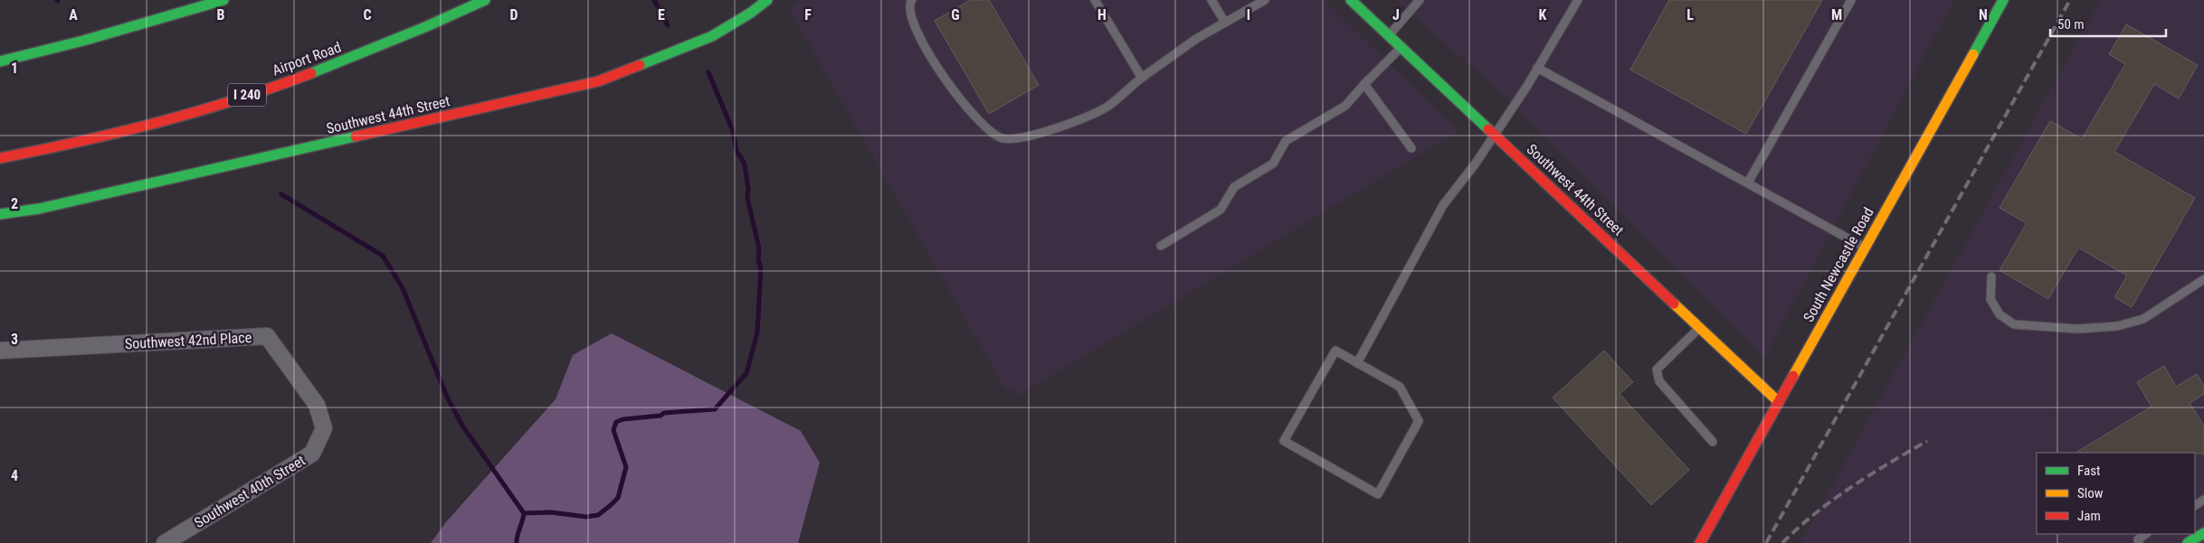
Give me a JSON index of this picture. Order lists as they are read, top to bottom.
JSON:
{
  "streets": {
    "main road": [
      "Airport Road",
      "I 240",
      "Southwest 44th Street",
      "South Newcastle Road"
    ],
    "street": ["Southwest 42nd Place", "Southwest 40th Street"]
  },
  "crossings": [
    ["Southwest 44th Street", "South Newcastle Road"],
    ["Southwest 42nd Place", "Southwest 40th Street"]
  ],
  "legend": ["Fast", "Slow", "Jam"],
  "scale_bar": "50 m",
  "grid": {
    "columns": [
      "A",
      "B",
      "C",
      "D",
      "E",
      "F",
      "G",
      "H",
      "I",
      "J",
      "K",
      "L",
      "M",
      "N"
    ],
    "rows": [
      "1",
      "2",
      "3",
      "4"
    ]
  }
}
